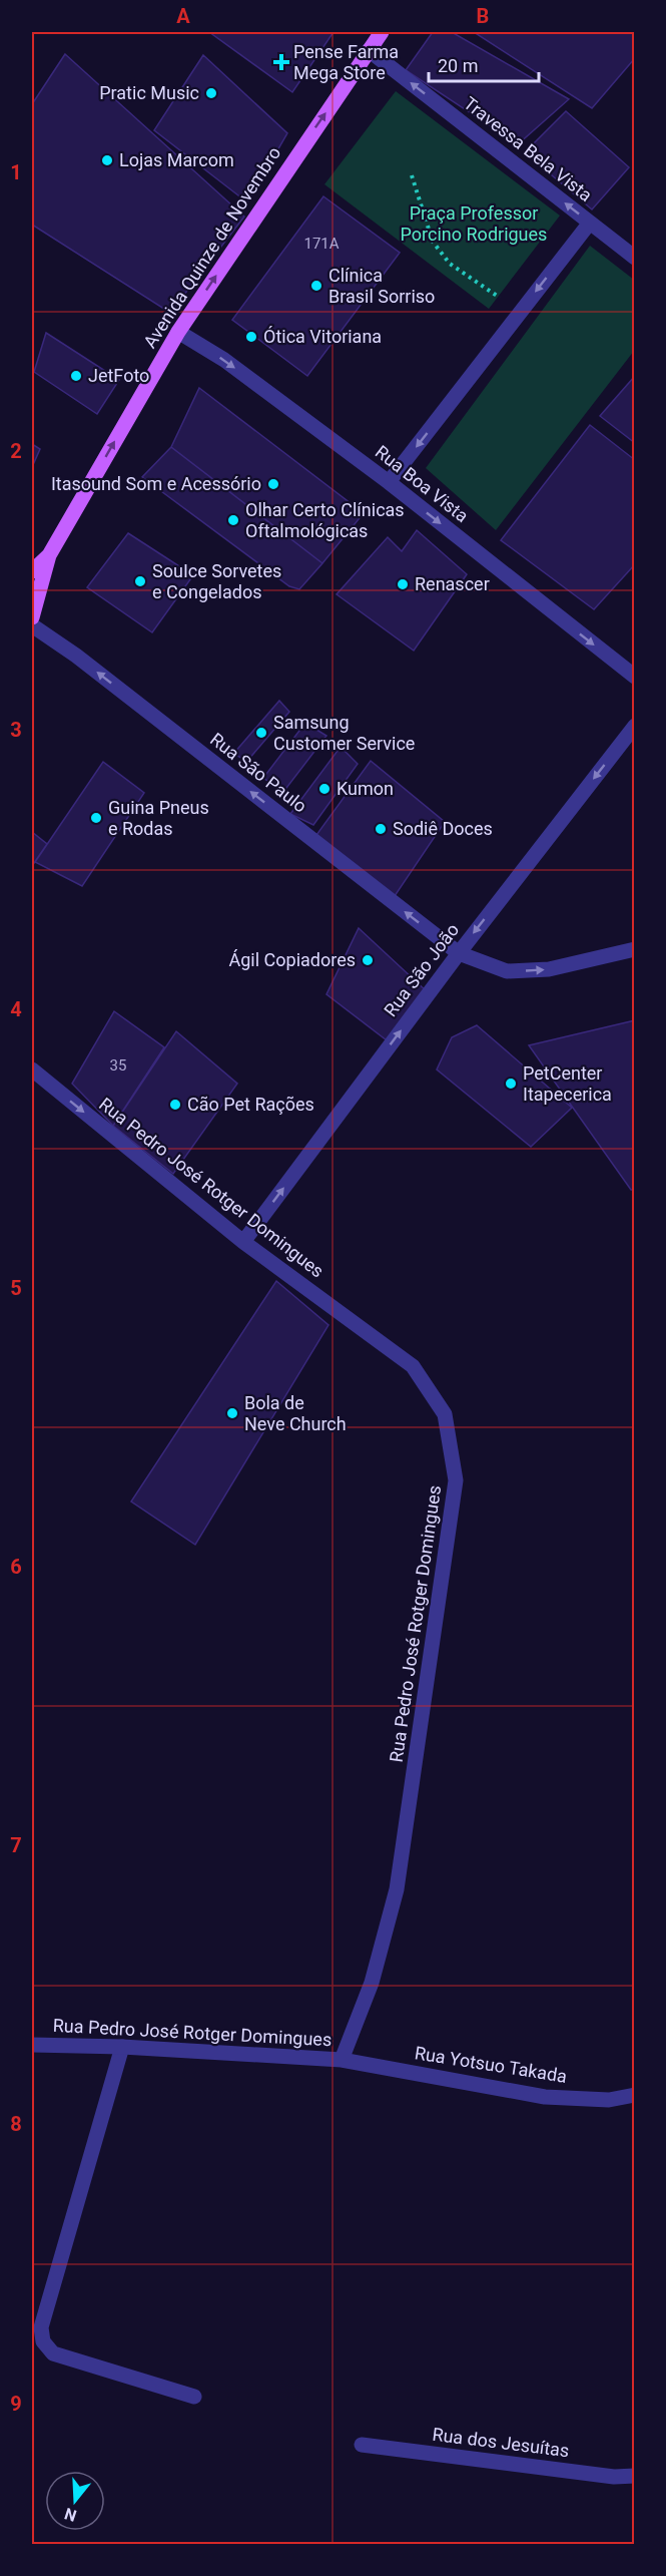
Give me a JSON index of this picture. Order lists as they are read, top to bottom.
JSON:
{
  "streets": {
    "main road": ["Avenida Quinze de Novembro"],
    "street": [
      "Travessa Bela Vista",
      "Rua Boa Vista",
      "Rua São Paulo",
      "Rua São João",
      "Rua Pedro José Rotger Domingues",
      "Rua Yotsuo Takada",
      "Rua dos Jesuítas"
    ]
  },
  "crossings": [
    ["Travessa Bela Vista", "Avenida Quinze de Novembro"],
    ["Avenida Quinze de Novembro", "Rua Boa Vista"],
    ["Rua São Paulo", "Rua São João"],
    ["Rua São João", "Rua Pedro José Rotger Domingues"],
    ["Rua Pedro José Rotger Domingues", "Rua Yotsuo Takada"]
  ],
  "one_way": ["Travessa Bela Vista", "Avenida Quinze de Novembro", "Rua Boa Vista"],
  "parks": ["Praça Professor Porcino Rodrigues"],
  "places": {
    "health": ["Pense Farma Mega Store"],
    "other": [
      "Pratic Music",
      "Lojas Marcom",
      "Clínica Brasil Sorriso",
      "Ótica Vitoriana",
      "JetFoto",
      "Itasound Som e Acessório",
      "Olhar Certo Clínicas Oftalmológicas",
      "SouIce Sorvetes e Congelados",
      "Renascer",
      "Samsung Customer Service",
      "Kumon",
      "Guina Pneus e Rodas",
      "Sodiê Doces",
      "Ágil Copiadores",
      "PetCenter Itapecerica",
      "Cão Pet Rações",
      "Bola de Neve Church"
    ]
  },
  "house_numbers": ["171A", "35"],
  "scale_bar": "20 m",
  "north": "bottom",
  "grid": {
    "columns": ["A", "B"],
    "rows": [
      "1",
      "2",
      "3",
      "4",
      "5",
      "6",
      "7",
      "8",
      "9"
    ]
  }
}
